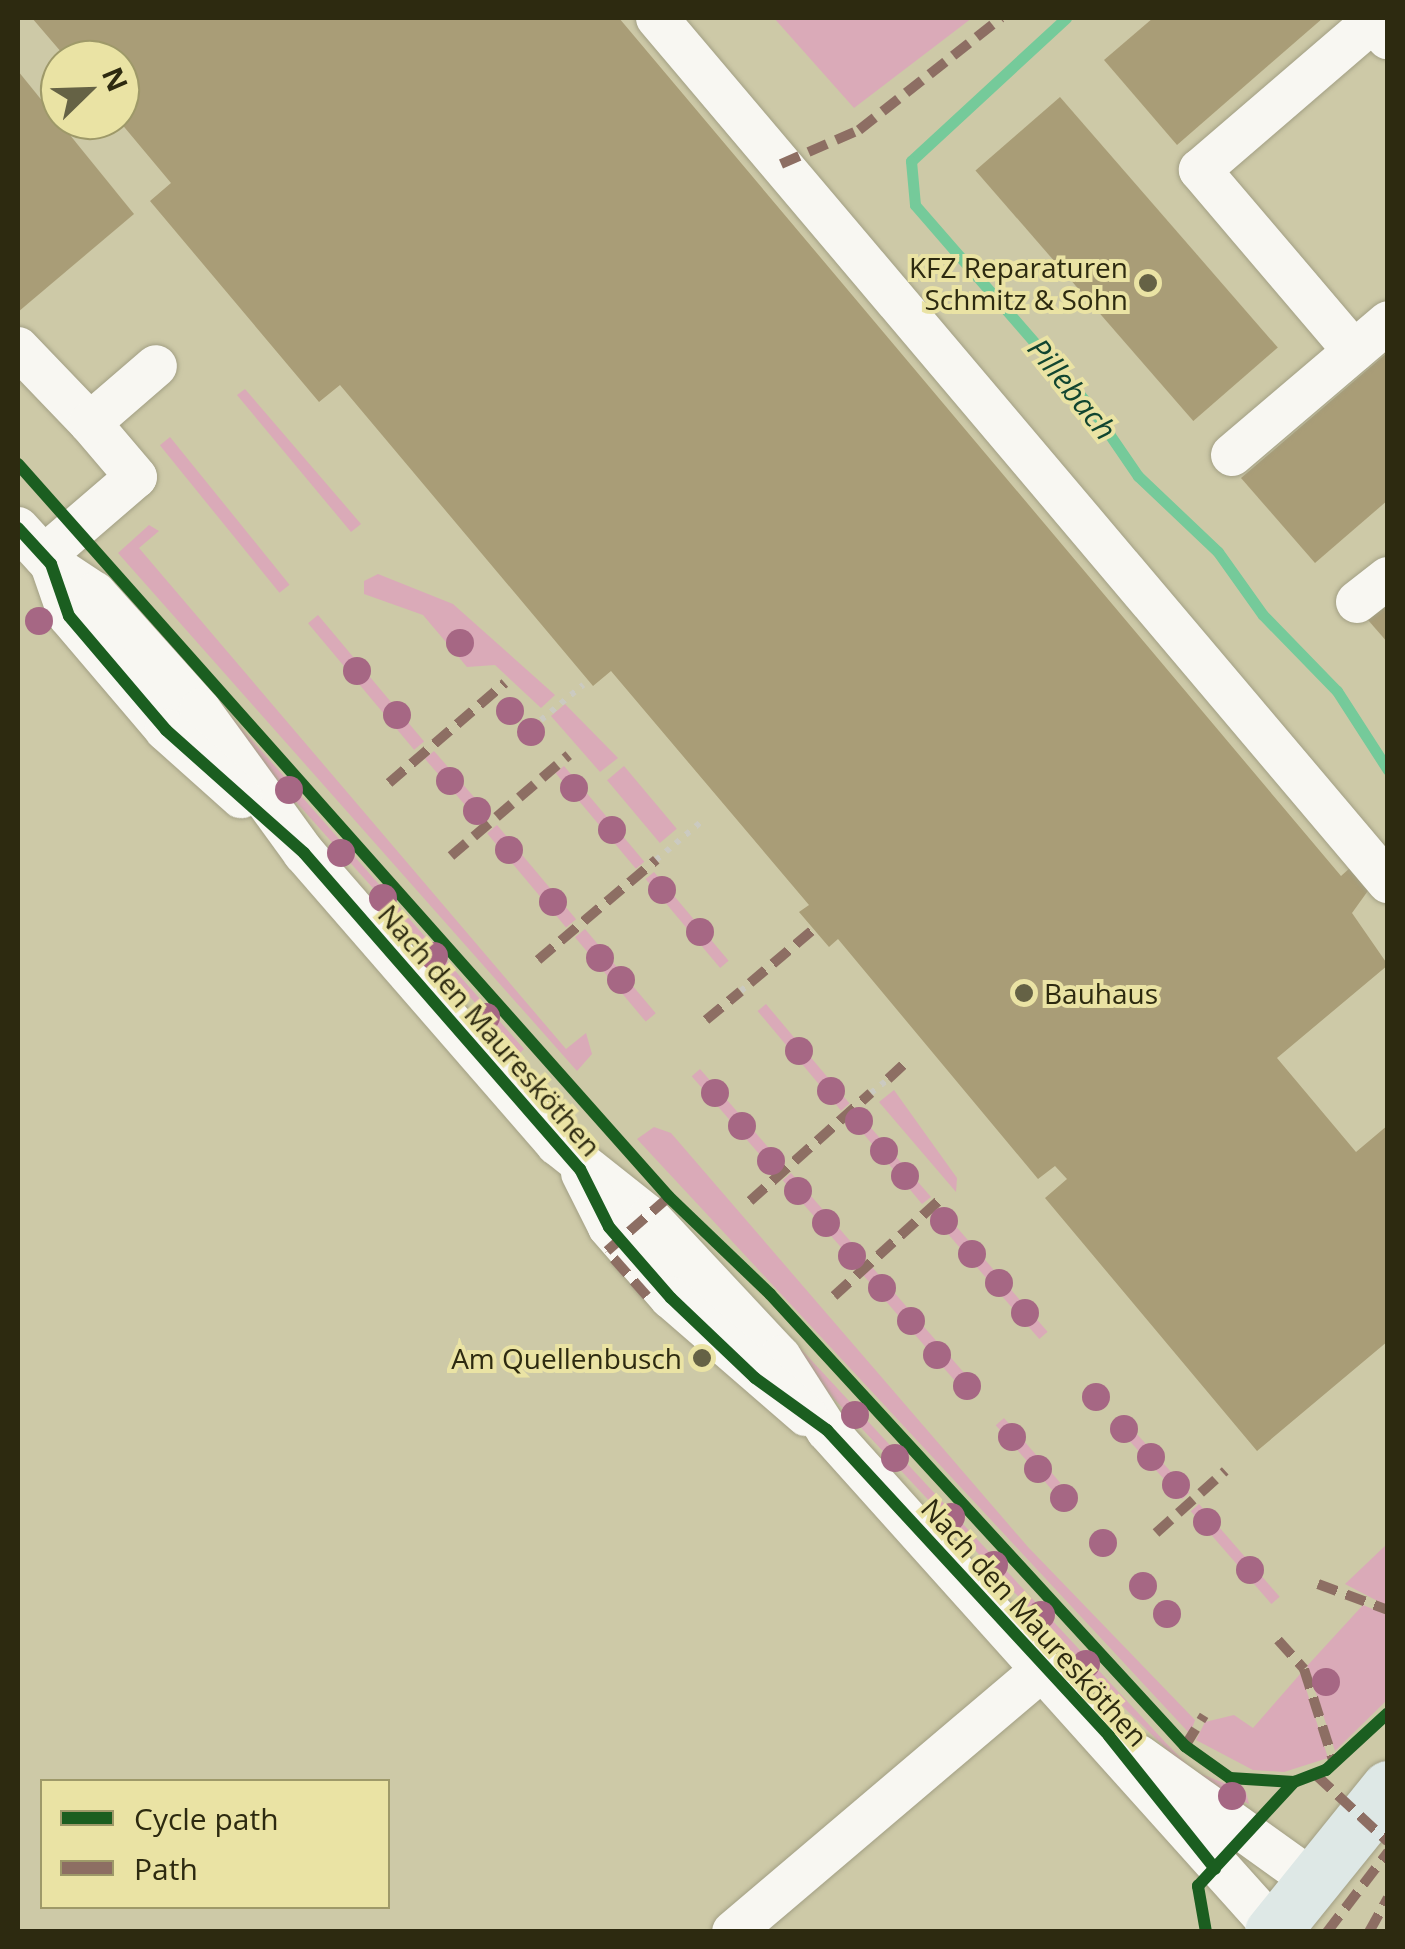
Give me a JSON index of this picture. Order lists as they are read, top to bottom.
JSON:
{
  "streets": {
    "street": ["Nach den Mauresköthen"]
  },
  "water": ["Pillebach"],
  "places": ["KFZ Reparaturen Schmitz & Sohn", "Bauhaus", "Am Quellenbusch"],
  "legend": ["Cycle path", "Path"],
  "north": "top right"
}
